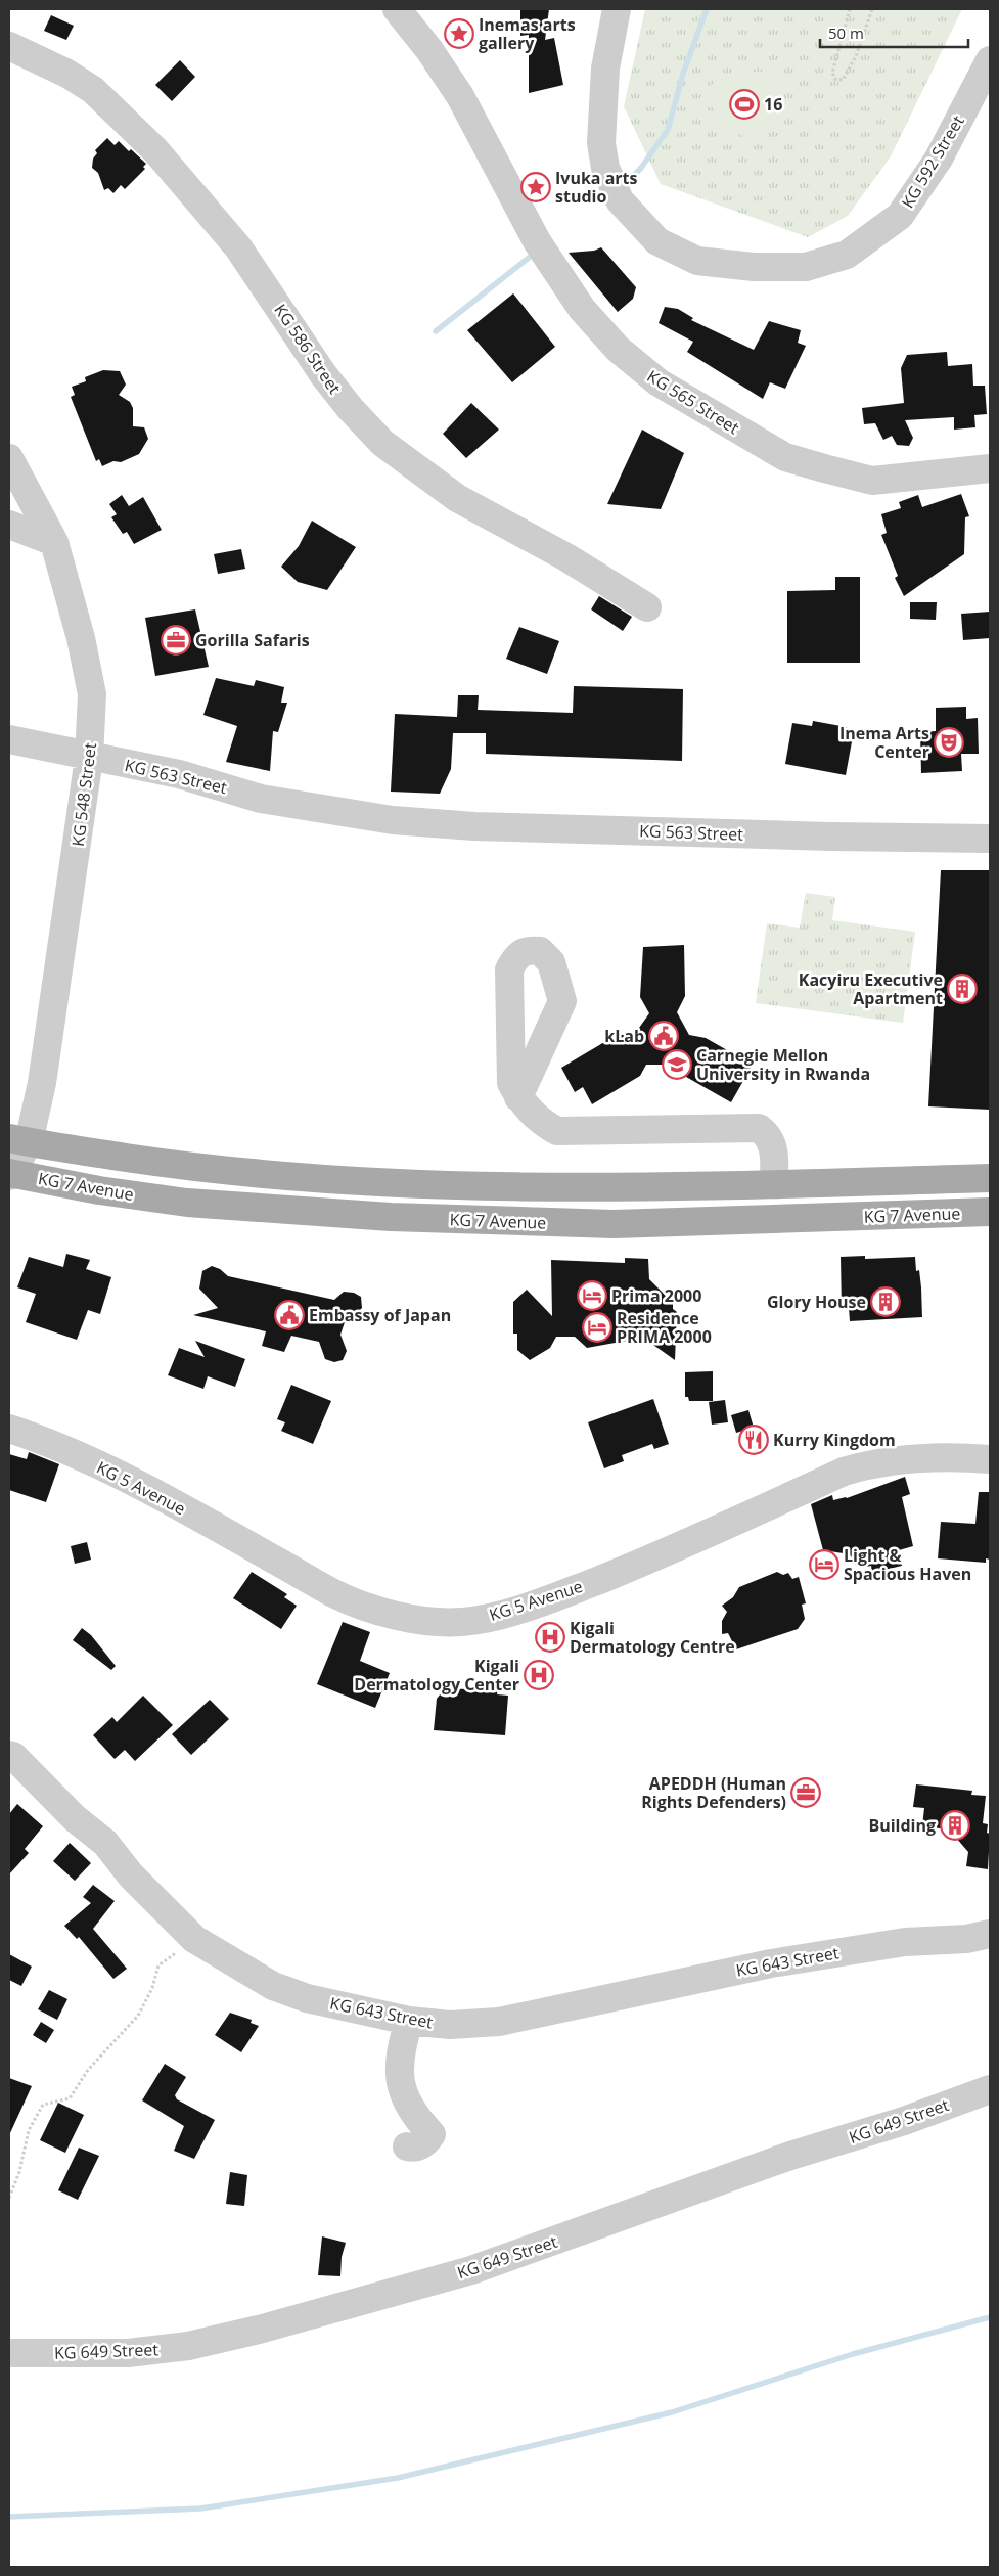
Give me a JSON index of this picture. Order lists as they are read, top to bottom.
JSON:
{
  "streets": {
    "main road": ["KG 7 Avenue"],
    "street": [
      "KG 592 Street",
      "KG 586 Street",
      "KG 565 Street",
      "KG 563 Street",
      "KG 548 Street",
      "KG 5 Avenue",
      "KG 643 Street",
      "KG 649 Street"
    ]
  },
  "crossings": [
    ["KG 563 Street", "KG 548 Street"],
    ["KG 548 Street", "KG 7 Avenue"]
  ],
  "places": {
    "place": ["Inemas arts gallery", "Ivuka arts studio"],
    "sports": ["16"],
    "office": ["Gorilla Safaris", "APEDDH (Human Rights Defenders)"],
    "theatre": ["Inema Arts Center"],
    "building": ["Kacyiru Executive Apartment", "Glory House", "Building"],
    "public building": ["kLab", "Embassy of Japan"],
    "school or university": ["Carnegie Mellon University in Rwanda"],
    "hotel": ["Prima 2000", "Residence PRIMA 2000", "Light & Spacious Haven"],
    "restaurant": ["Kurry Kingdom"],
    "hospital": ["Kigali Dermatology Centre", "Kigali Dermatology Center"]
  },
  "scale_bar": "50 m"
}
